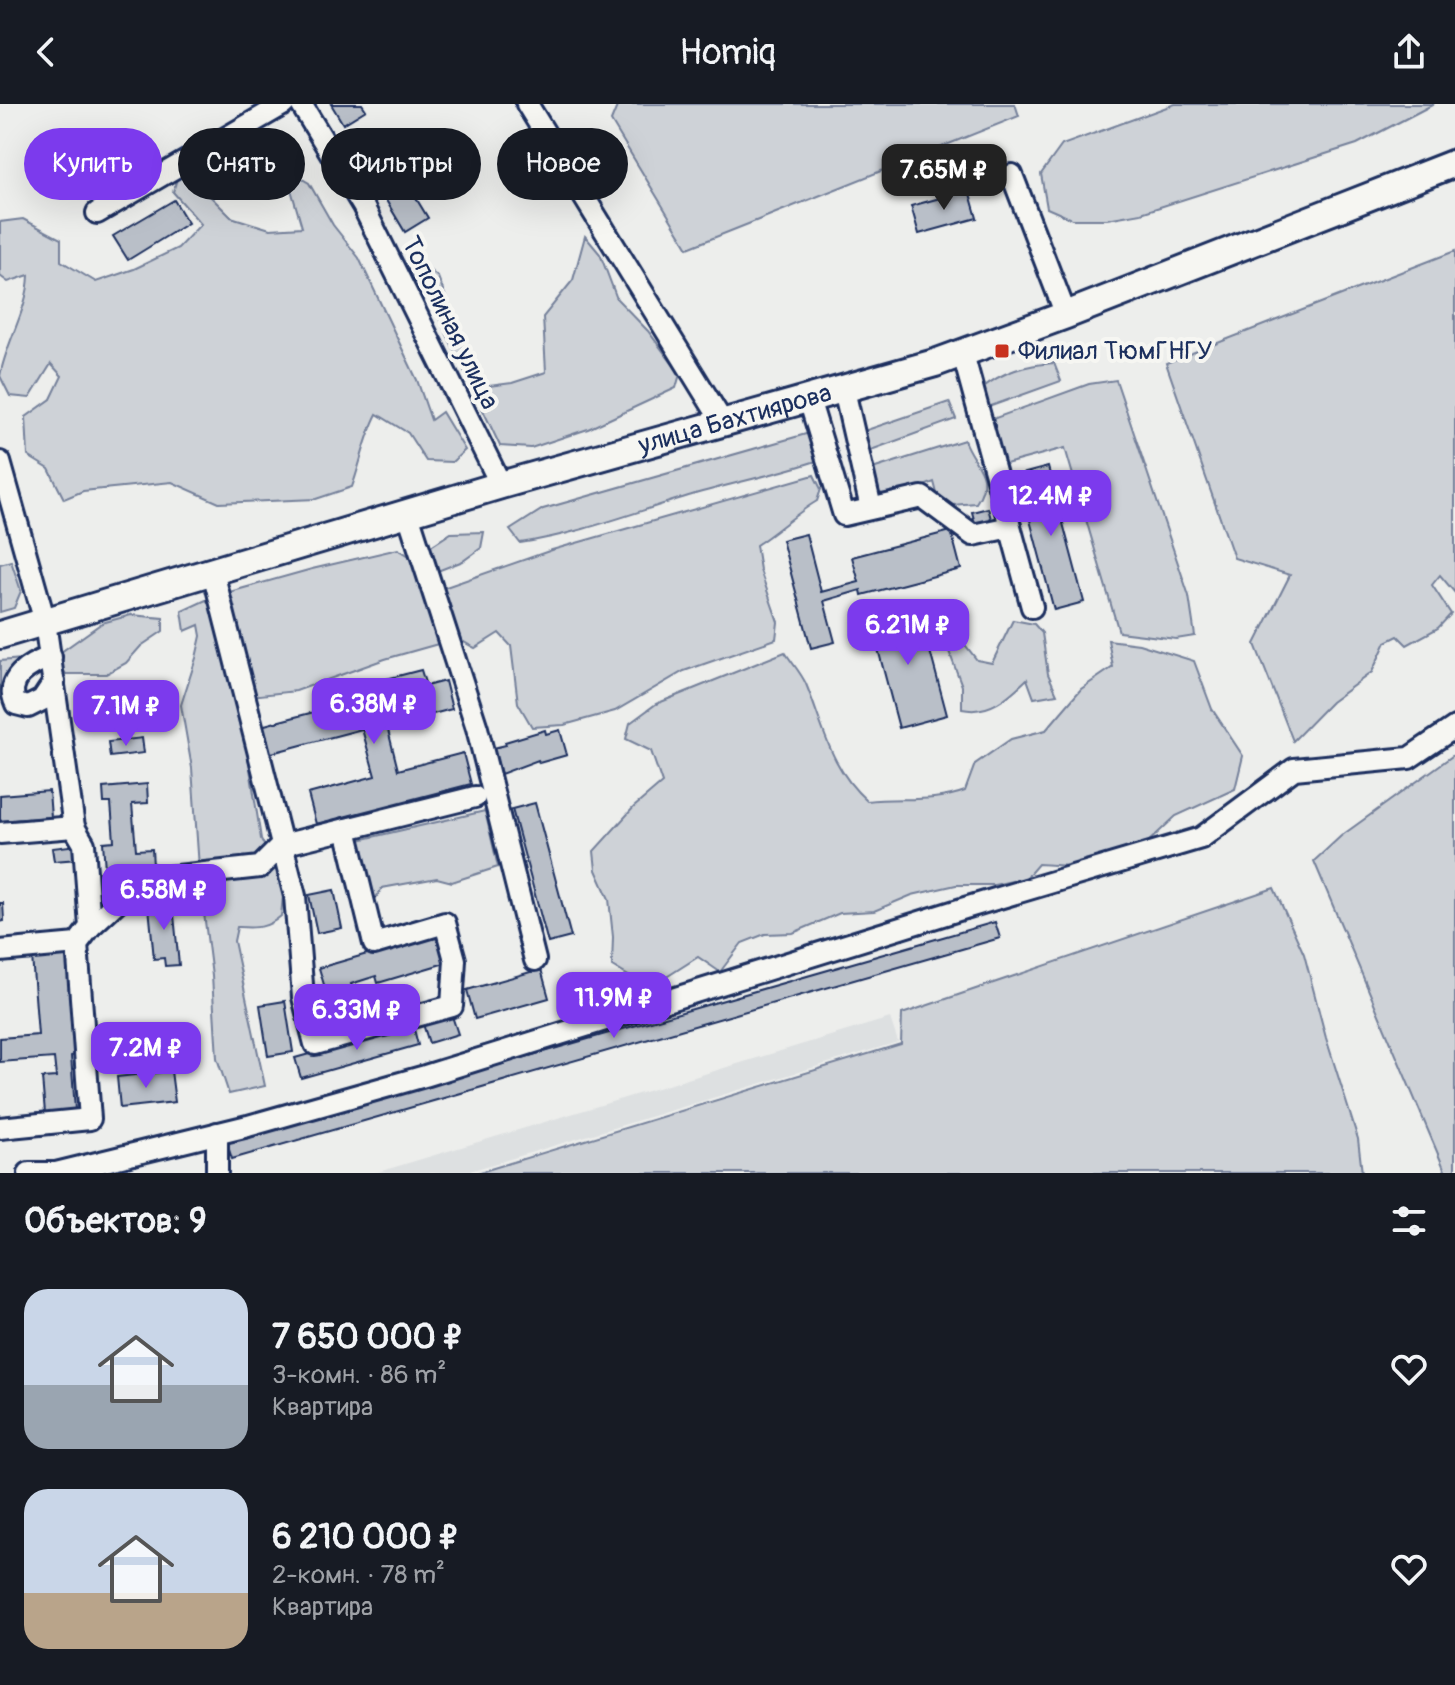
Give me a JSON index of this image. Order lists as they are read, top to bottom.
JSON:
{
  "streets": {
    "main road": ["улица Бахтиярова"],
    "street": ["Тополиная улица"]
  },
  "crossings": [
    ["Тополиная улица", "улица Бахтиярова"]
  ],
  "places": {
    "transit": ["Филиал ТюмГНГУ"]
  },
  "page": {
    "header": "Homiq",
    "chip": [
      "Купить",
      "Снять",
      "Фильтры",
      "Новое"
    ],
    "price": [
      "7.65M ₽",
      "12.4M ₽",
      "6.21M ₽",
      "6.38M ₽",
      "7.1M ₽",
      "6.58M ₽",
      "11.9M ₽",
      "6.33M ₽",
      "7.2M ₽"
    ],
    "heading": "Объектов: 9",
    "list": [
      {
        "name": "7 650 000 ₽",
        "note": "3-комн. · 86 m² · Квартира"
      },
      {
        "name": "6 210 000 ₽",
        "note": "2-комн. · 78 m² · Квартира"
      }
    ]
  }
}
